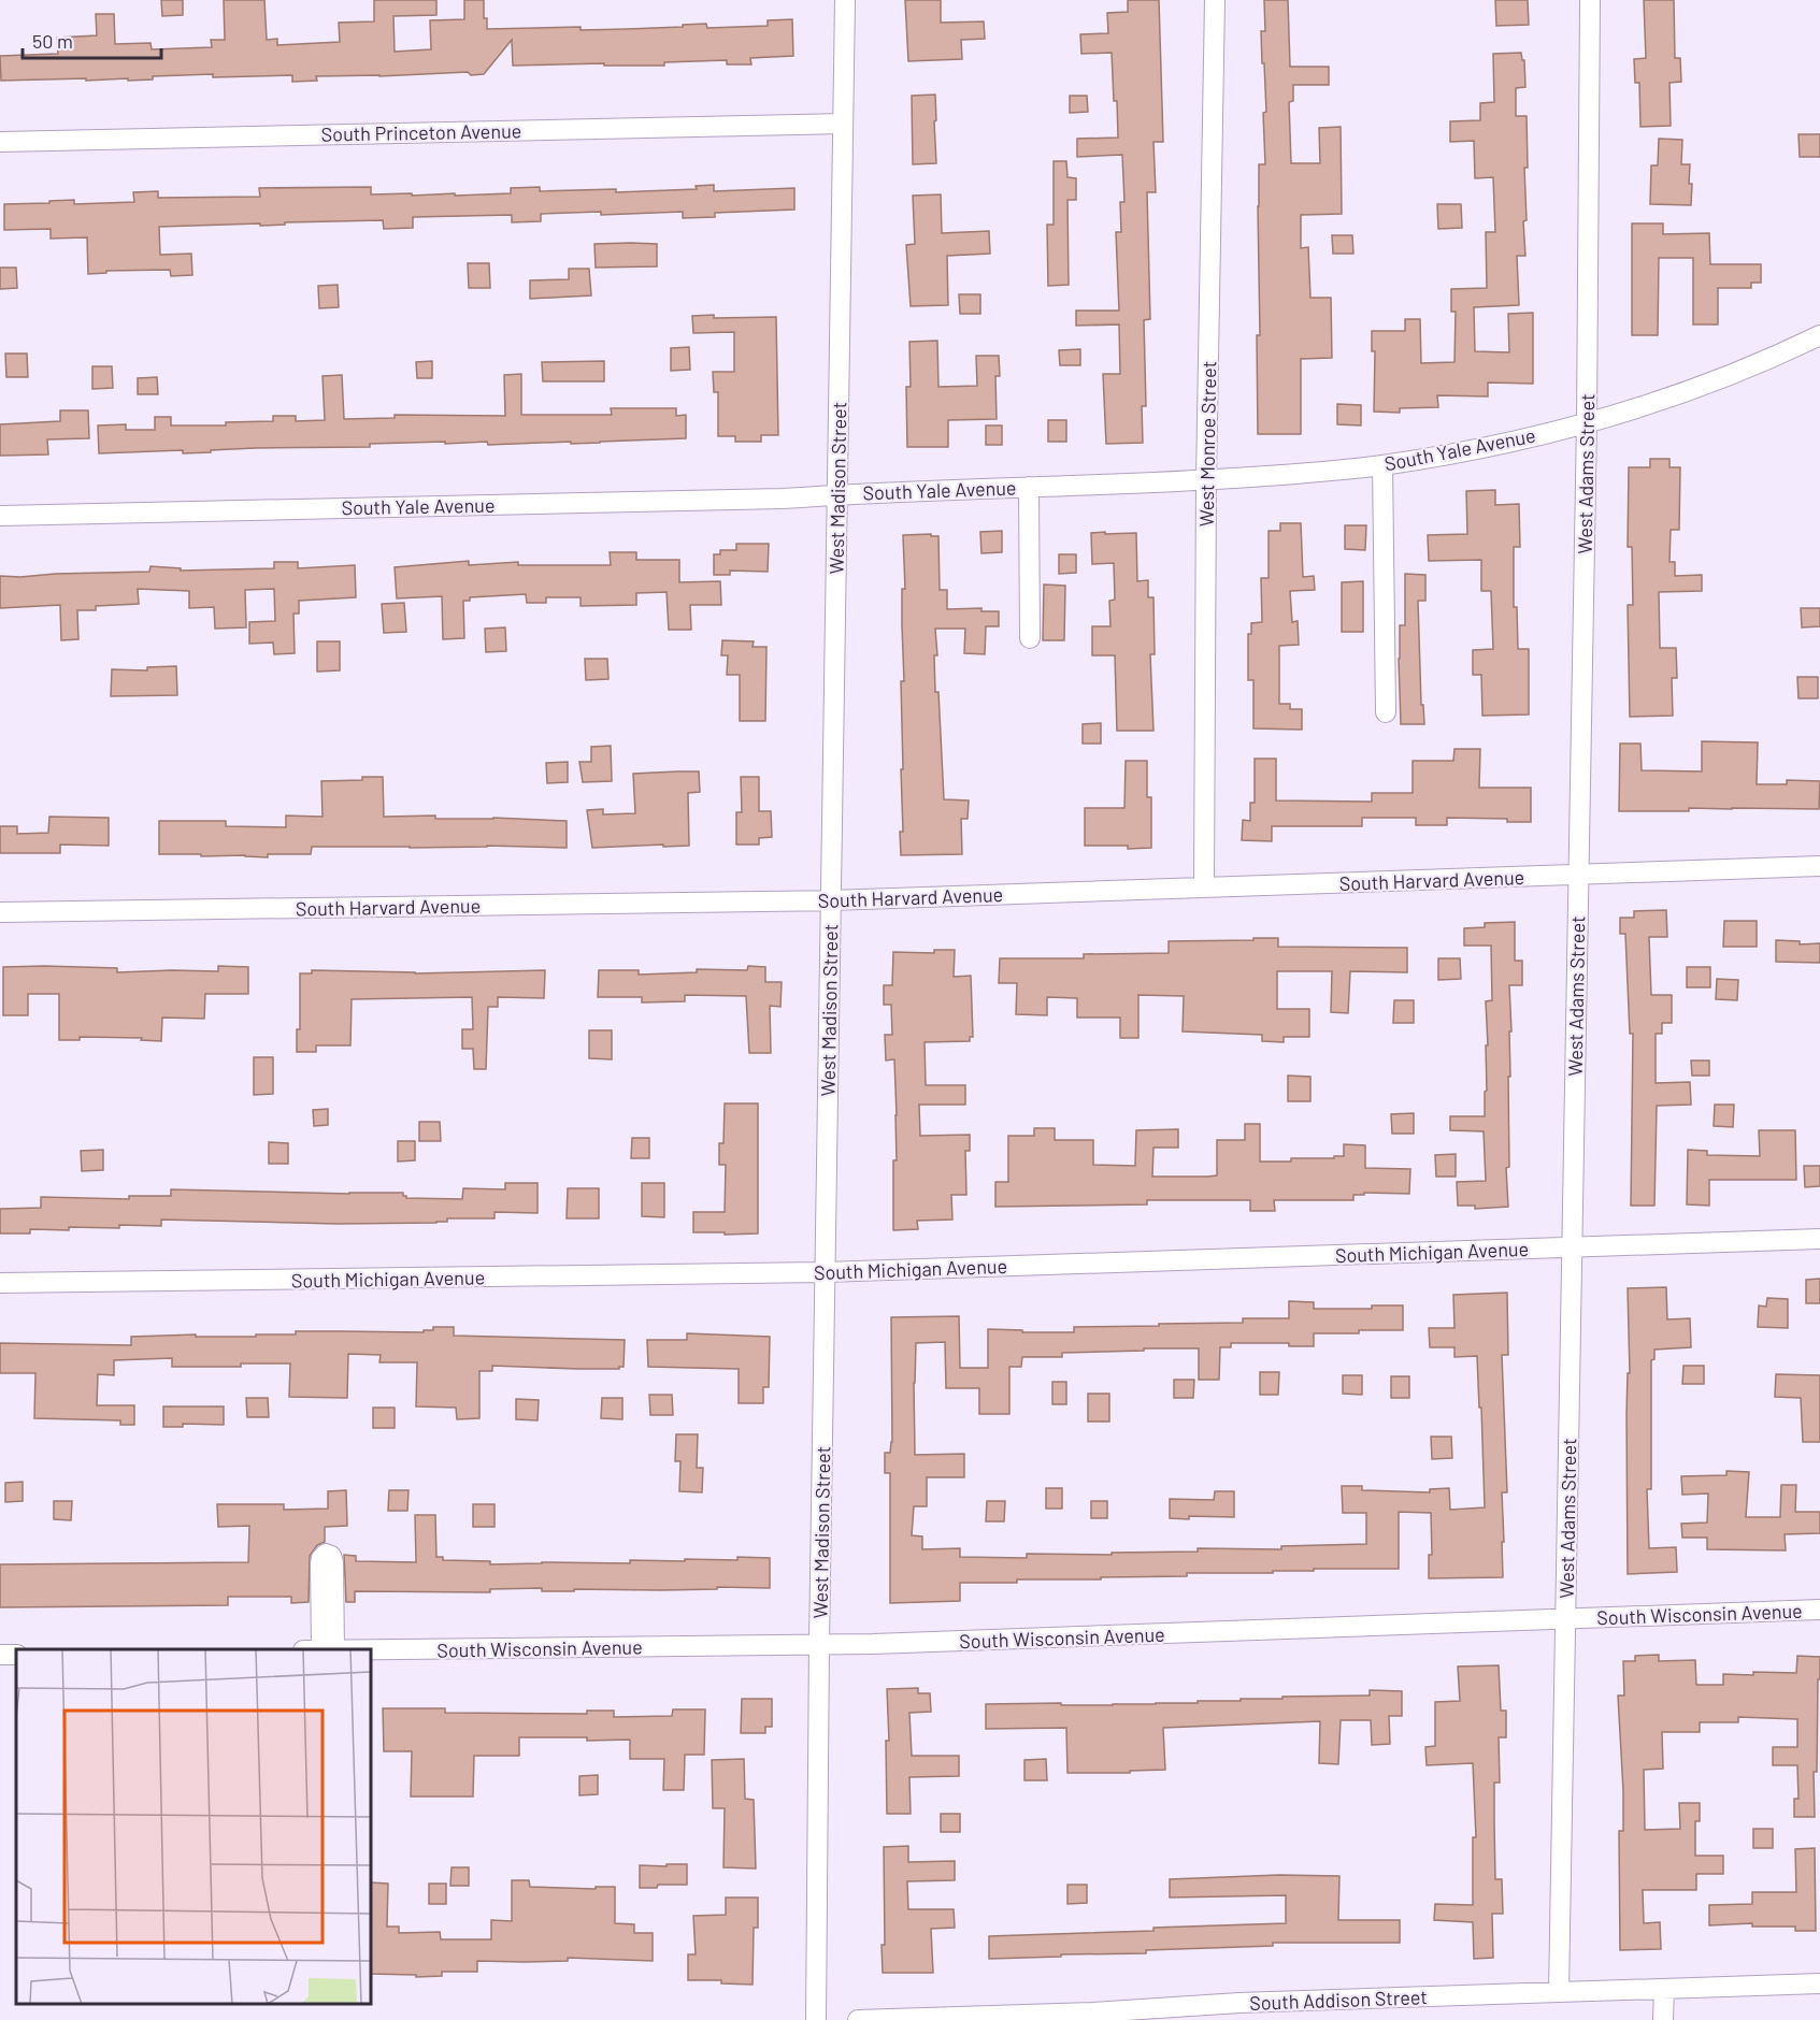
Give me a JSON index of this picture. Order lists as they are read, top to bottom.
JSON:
{
  "streets": {
    "street": [
      "South Princeton Avenue",
      "West Monroe Street",
      "South Yale Avenue",
      "West Adams Street",
      "West Madison Street",
      "South Harvard Avenue",
      "South Michigan Avenue",
      "South Wisconsin Avenue",
      "South Addison Street"
    ]
  },
  "crossings": [
    ["South Princeton Avenue", "West Madison Street"],
    ["West Monroe Street", "South Yale Avenue"],
    ["West Monroe Street", "South Harvard Avenue"],
    ["South Yale Avenue", "West Adams Street"],
    ["South Yale Avenue", "West Madison Street"],
    ["West Adams Street", "South Harvard Avenue"],
    ["West Adams Street", "South Michigan Avenue"],
    ["West Adams Street", "South Wisconsin Avenue"],
    ["West Adams Street", "South Addison Street"],
    ["West Madison Street", "South Harvard Avenue"],
    ["West Madison Street", "South Michigan Avenue"],
    ["West Madison Street", "South Wisconsin Avenue"]
  ],
  "scale_bar": "50 m"
}
